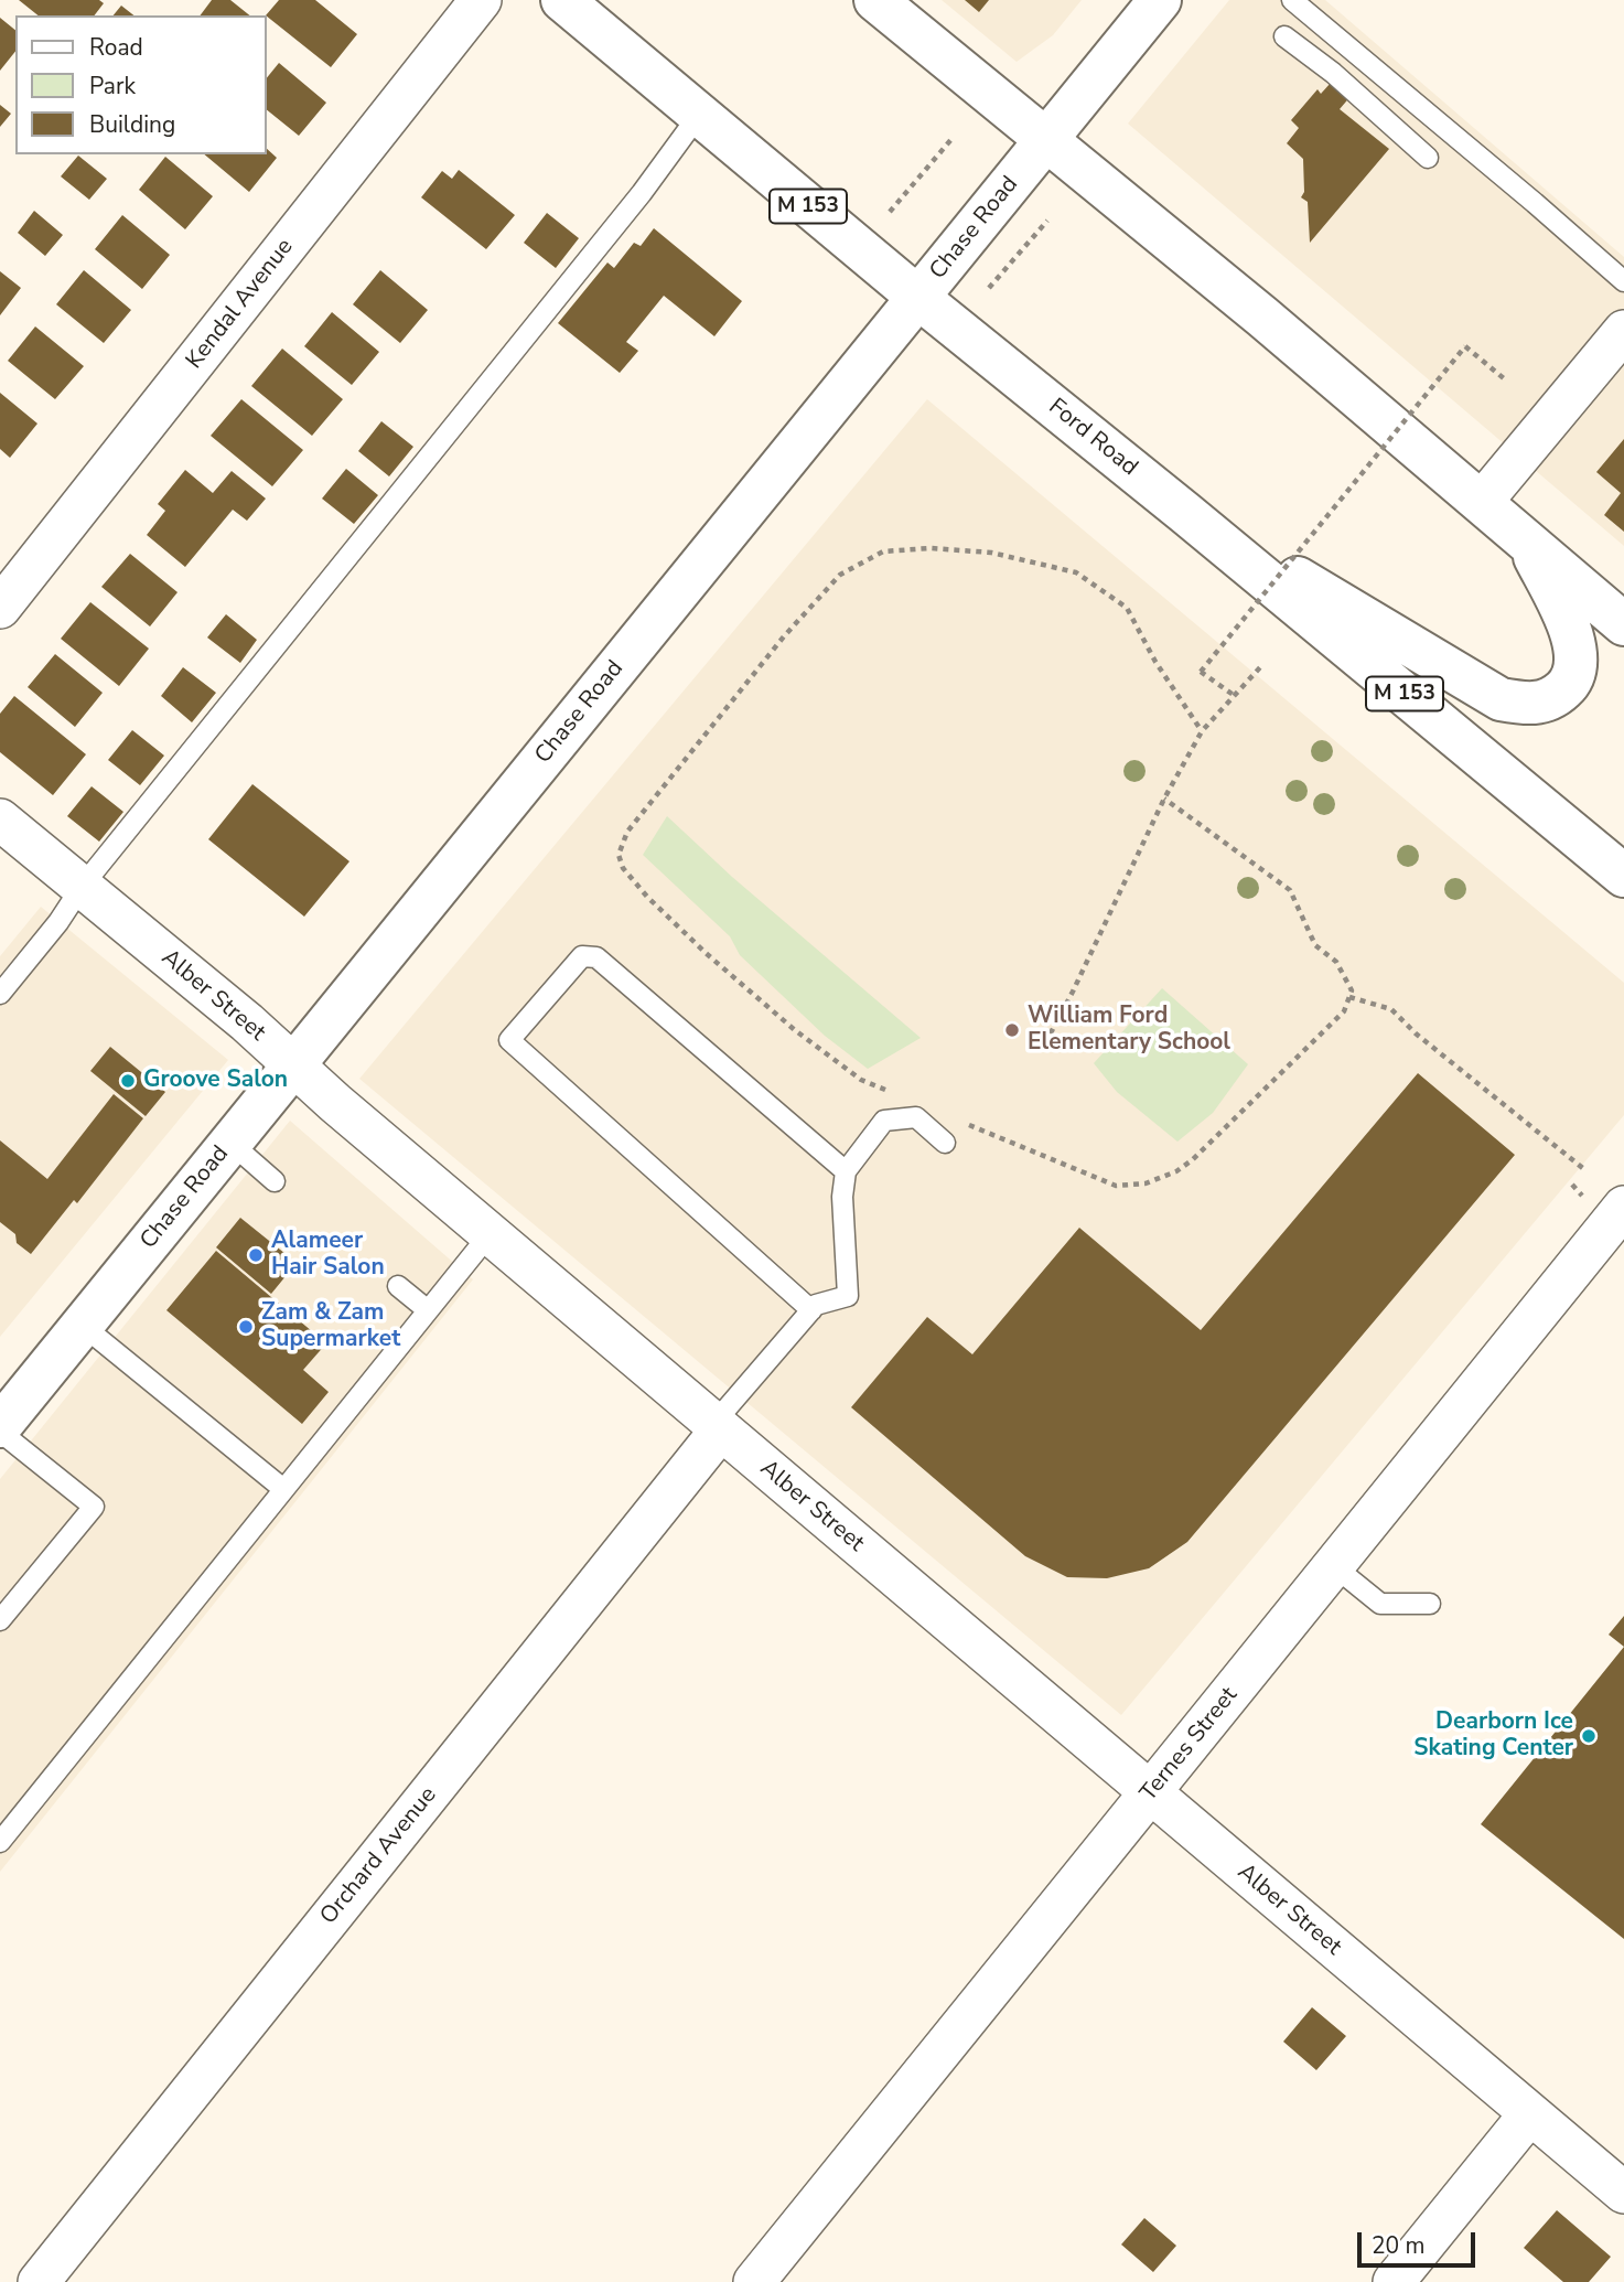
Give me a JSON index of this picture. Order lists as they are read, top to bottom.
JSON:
{
  "streets": {
    "main road": ["M 153", "Chase Road", "Ford Road"],
    "street": [
      "Kendal Avenue",
      "Alber Street",
      "Ternes Street",
      "Orchard Avenue"
    ]
  },
  "crossings": [
    ["Chase Road", "Ford Road"],
    ["Chase Road", "Alber Street"],
    ["Alber Street", "Ternes Street"],
    ["Alber Street", "Orchard Avenue"]
  ],
  "places": [
    "William Ford Elementary School",
    "Groove Salon",
    "Alameer Hair Salon",
    "Zam & Zam Supermarket",
    "Dearborn Ice Skating Center"
  ],
  "legend": ["Road", "Park", "Building"],
  "scale_bar": "20 m"
}
